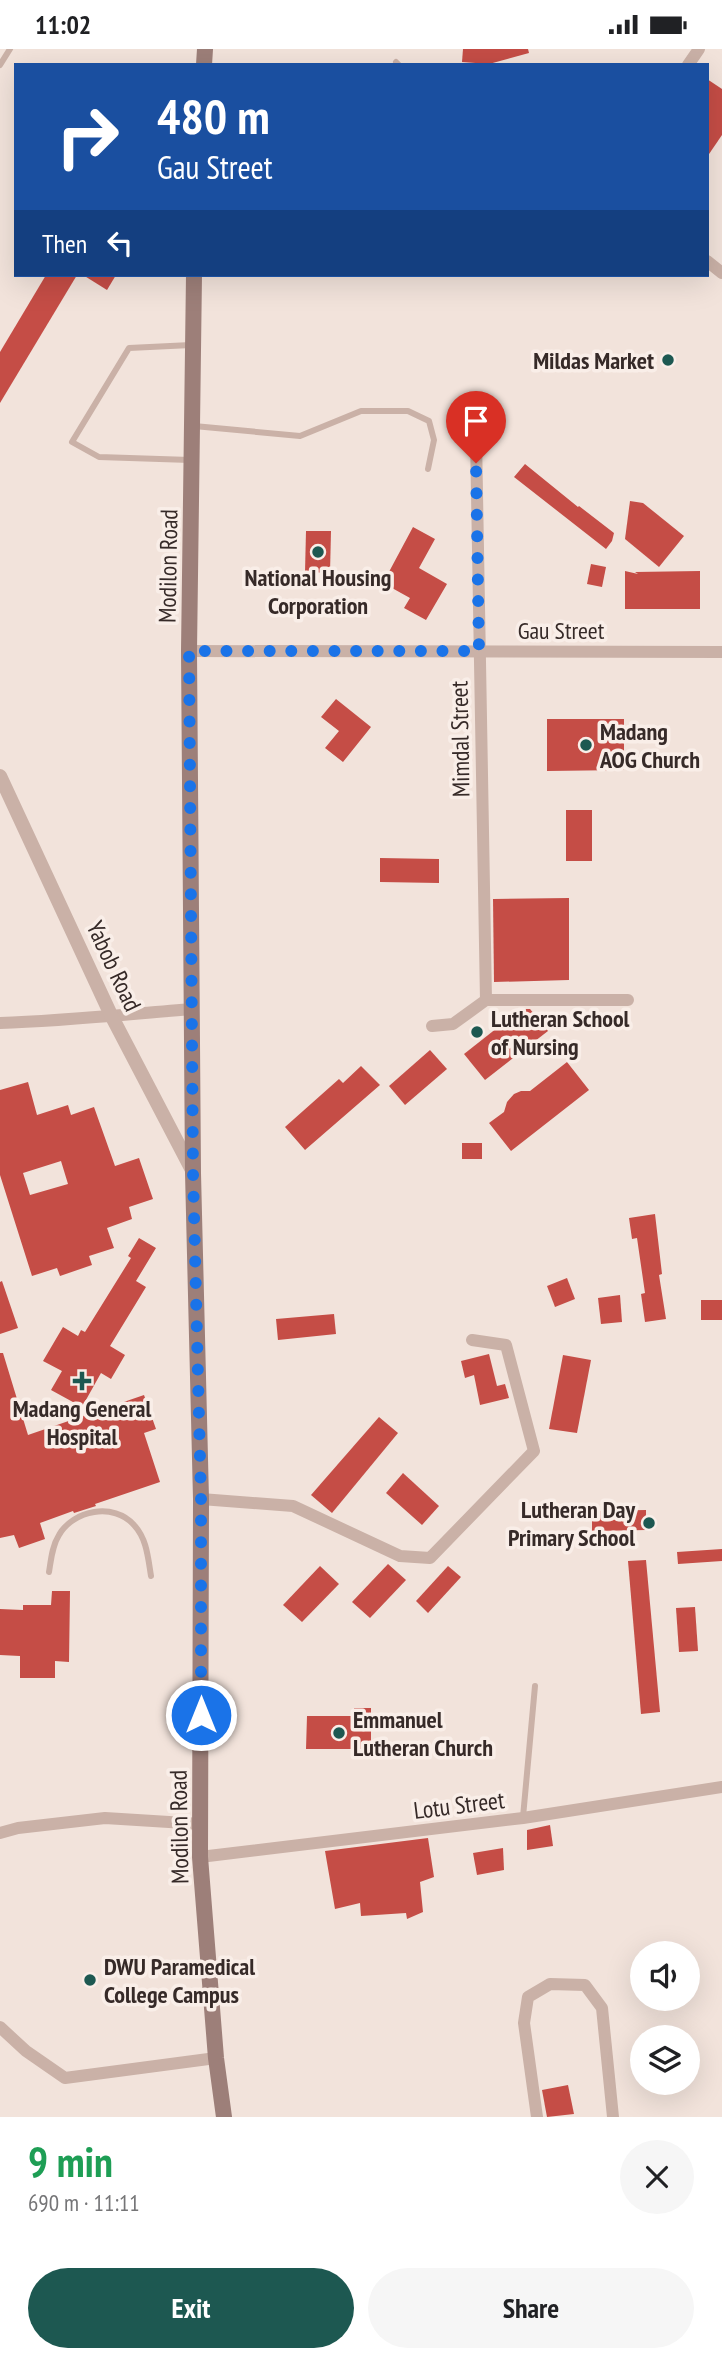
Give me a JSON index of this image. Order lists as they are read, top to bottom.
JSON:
{
  "streets": {
    "main road": ["Modilon Road"],
    "street": [
      "Gau Street",
      "Mimdal Street",
      "Yabob Road",
      "Lotu Street"
    ]
  },
  "crossings": [
    ["Modilon Road", "Gau Street"],
    ["Modilon Road", "Yabob Road"],
    ["Modilon Road", "Lotu Street"],
    ["Gau Street", "Mimdal Street"]
  ],
  "places": {
    "other": [
      "Mildas Market",
      "National Housing Corporation",
      "Madang AOG Church",
      "Lutheran School of Nursing",
      "Lutheran Day Primary School",
      "Emmanuel Lutheran Church",
      "DWU Paramedical College Campus"
    ],
    "health": ["Madang General Hospital"]
  },
  "page": {
    "status": "11:02",
    "turn": ["480 m", "Gau Street"],
    "then": "Then",
    "heading": ["9 min", "690 m · 11:11"],
    "buttons": ["Exit", "Share"]
  }
}
